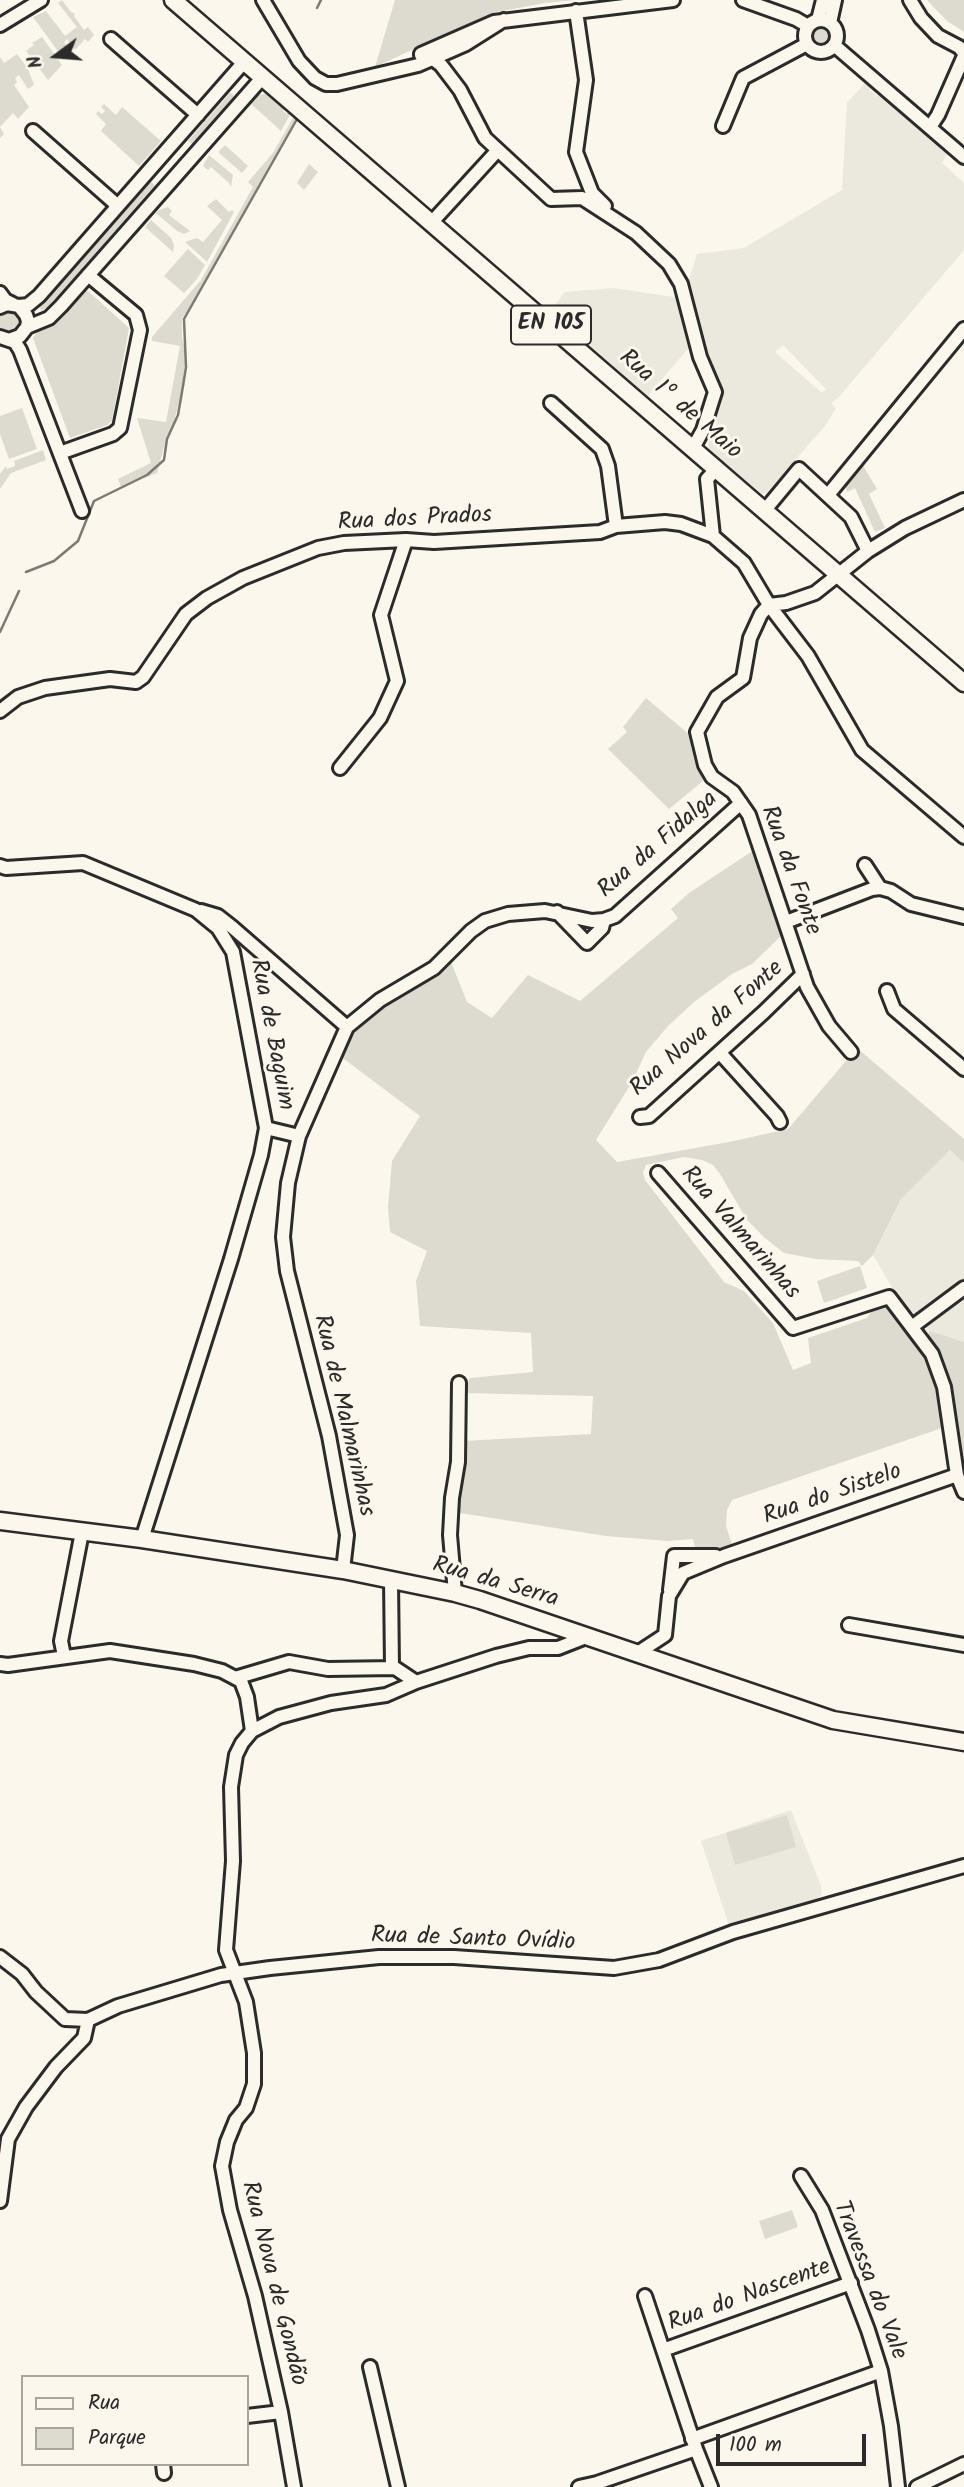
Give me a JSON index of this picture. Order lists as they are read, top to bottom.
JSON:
{
  "streets": {
    "main road": ["EN 105", "Rua 1º de Maio", "Rua da Serra"],
    "street": [
      "Rua dos Prados",
      "Rua da Fidalga",
      "Rua da Fonte",
      "Rua Nova da Fonte",
      "Rua de Baguim",
      "Rua Valmarinhas",
      "Rua de Malmarinhas",
      "Rua do Sistelo",
      "Rua de Santo Ovídio",
      "Travessa do Vale",
      "Rua Nova de Gondão",
      "Rua do Nascente"
    ]
  },
  "crossings": [
    ["Rua dos Prados", "Rua da Fonte"],
    ["Rua da Fidalga", "Rua da Fonte"],
    ["Rua da Fidalga", "Rua de Malmarinhas"],
    ["Rua da Fonte", "Rua Nova da Fonte"],
    ["Rua de Baguim", "Rua da Serra"],
    ["Rua de Malmarinhas", "Rua da Serra"],
    ["Rua do Sistelo", "Rua da Serra"],
    ["Rua de Santo Ovídio", "Rua Nova de Gondão"],
    ["Travessa do Vale", "Rua do Nascente"]
  ],
  "legend": ["Rua", "Parque"],
  "scale_bar": "100 m",
  "north": "left"
}
